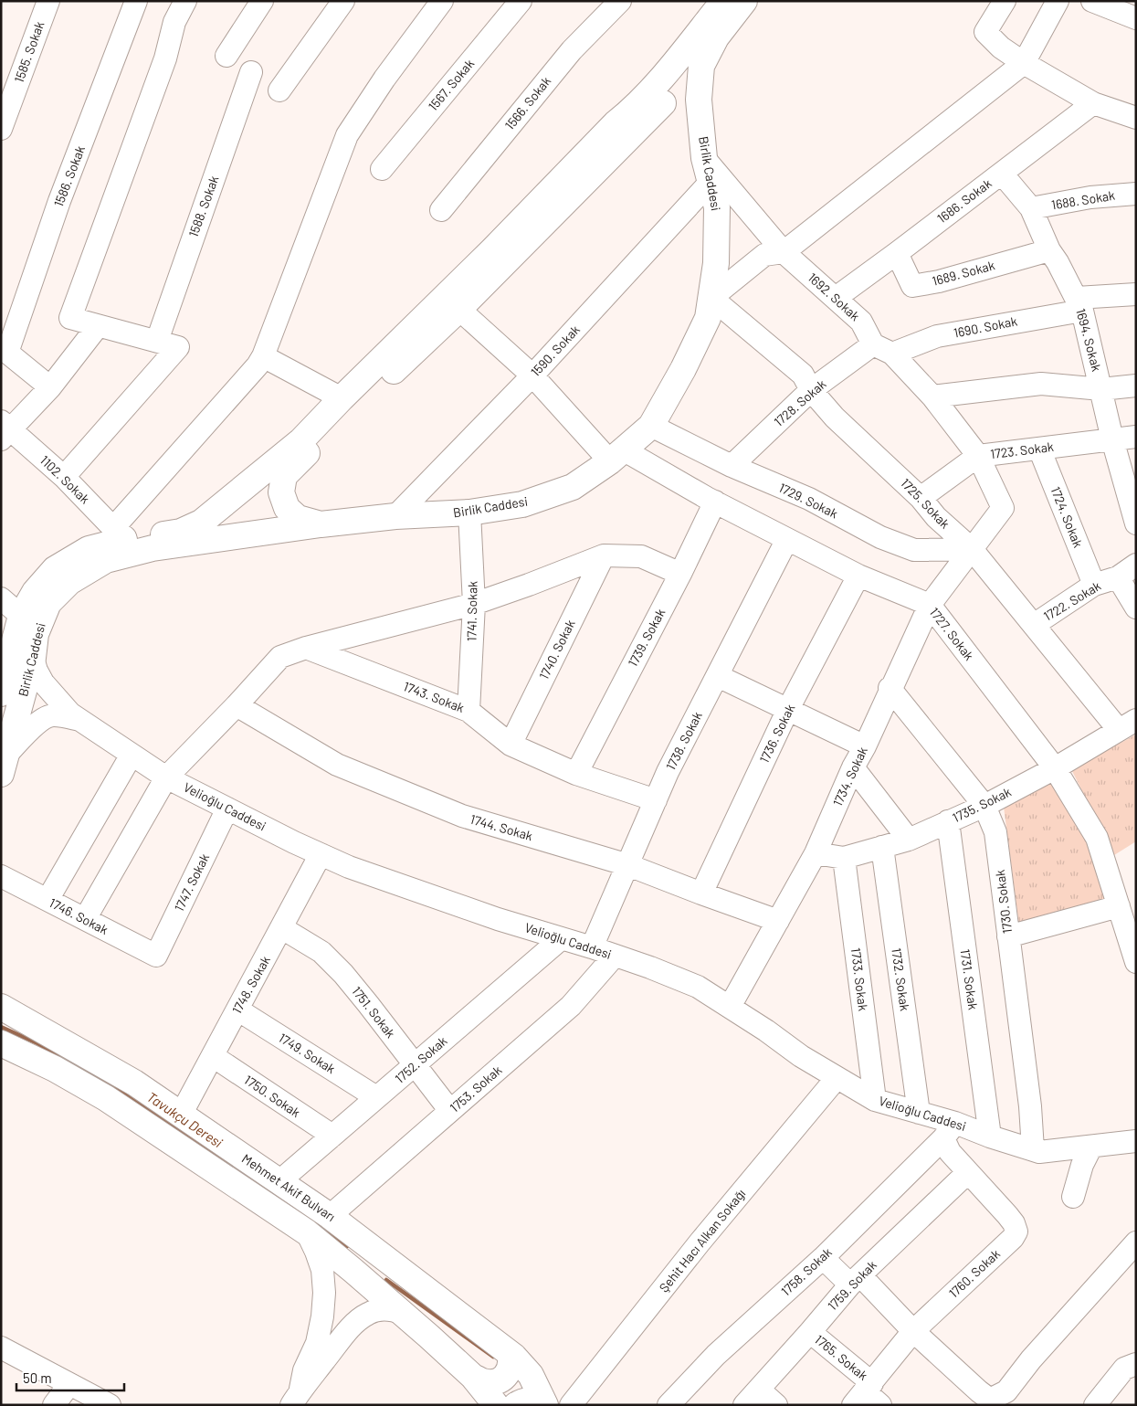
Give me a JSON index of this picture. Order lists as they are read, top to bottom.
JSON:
{
  "streets": {
    "main road": ["Birlik Caddesi", "Mehmet Akif Bulvarı"],
    "street": [
      "1585. Sokak",
      "1567. Sokak",
      "1566. Sokak",
      "1586. Sokak",
      "1688. Sokak",
      "1686. Sokak",
      "1588. Sokak",
      "1689. Sokak",
      "1692. Sokak",
      "1690. Sokak",
      "1694. Sokak",
      "1590. Sokak",
      "1728. Sokak",
      "1723. Sokak",
      "1102. Sokak",
      "1729. Sokak",
      "1725. Sokak",
      "1724. Sokak",
      "1722. Sokak",
      "1741. Sokak",
      "1727. Sokak",
      "1739. Sokak",
      "1740. Sokak",
      "1743. Sokak",
      "1736. Sokak",
      "1738. Sokak",
      "1734. Sokak",
      "1735. Sokak",
      "Velioğlu Caddesi",
      "1744. Sokak",
      "1747. Sokak",
      "1730. Sokak",
      "1746. Sokak",
      "1733. Sokak",
      "1732. Sokak",
      "1731. Sokak",
      "1748. Sokak",
      "1751. Sokak",
      "1749. Sokak",
      "1752. Sokak",
      "1753. Sokak",
      "1750. Sokak",
      "Şehit Hacı Alkan Sokağı",
      "1758. Sokak",
      "1760. Sokak",
      "1759. Sokak",
      "1765. Sokak"
    ]
  },
  "crossings": [
    ["Birlik Caddesi", "1692. Sokak"],
    ["Birlik Caddesi", "1590. Sokak"],
    ["Birlik Caddesi", "1102. Sokak"],
    ["Birlik Caddesi", "1729. Sokak"],
    ["Birlik Caddesi", "1725. Sokak"],
    ["Birlik Caddesi", "1741. Sokak"],
    ["Birlik Caddesi", "1727. Sokak"],
    ["Birlik Caddesi", "Velioğlu Caddesi"],
    ["1688. Sokak", "1694. Sokak"],
    ["1686. Sokak", "1689. Sokak"],
    ["1686. Sokak", "1692. Sokak"],
    ["1686. Sokak", "1694. Sokak"],
    ["1689. Sokak", "1694. Sokak"],
    ["1692. Sokak", "1690. Sokak"],
    ["1692. Sokak", "1728. Sokak"],
    ["1692. Sokak", "1723. Sokak"],
    ["1692. Sokak", "1729. Sokak"],
    ["1692. Sokak", "1725. Sokak"],
    ["1692. Sokak", "1734. Sokak"],
    ["1690. Sokak", "1694. Sokak"],
    ["1690. Sokak", "1728. Sokak"],
    ["1694. Sokak", "1723. Sokak"],
    ["1590. Sokak", "1727. Sokak"],
    ["1728. Sokak", "1729. Sokak"],
    ["1728. Sokak", "1725. Sokak"],
    ["1723. Sokak", "1725. Sokak"],
    ["1723. Sokak", "1724. Sokak"],
    ["1729. Sokak", "1725. Sokak"],
    ["1729. Sokak", "1734. Sokak"],
    ["1725. Sokak", "1722. Sokak"],
    ["1725. Sokak", "1734. Sokak"],
    ["1725. Sokak", "1735. Sokak"],
    ["1724. Sokak", "1722. Sokak"],
    ["1741. Sokak", "1743. Sokak"],
    ["1727. Sokak", "1739. Sokak"],
    ["1727. Sokak", "1736. Sokak"],
    ["1727. Sokak", "1738. Sokak"],
    ["1727. Sokak", "1734. Sokak"],
    ["1727. Sokak", "1735. Sokak"],
    ["1739. Sokak", "1743. Sokak"],
    ["1740. Sokak", "1743. Sokak"],
    ["1743. Sokak", "1738. Sokak"],
    ["1736. Sokak", "1744. Sokak"],
    ["1738. Sokak", "Velioğlu Caddesi"],
    ["1738. Sokak", "1744. Sokak"],
    ["1734. Sokak", "1735. Sokak"],
    ["1734. Sokak", "Velioğlu Caddesi"],
    ["1734. Sokak", "1744. Sokak"],
    ["1734. Sokak", "1730. Sokak"],
    ["1735. Sokak", "1730. Sokak"],
    ["1735. Sokak", "1733. Sokak"],
    ["1735. Sokak", "1732. Sokak"],
    ["1735. Sokak", "1731. Sokak"],
    ["Velioğlu Caddesi", "1747. Sokak"],
    ["Velioğlu Caddesi", "1730. Sokak"],
    ["Velioğlu Caddesi", "1733. Sokak"],
    ["Velioğlu Caddesi", "1732. Sokak"],
    ["Velioğlu Caddesi", "1731. Sokak"],
    ["Velioğlu Caddesi", "1748. Sokak"],
    ["Velioğlu Caddesi", "1752. Sokak"],
    ["Velioğlu Caddesi", "1753. Sokak"],
    ["Velioğlu Caddesi", "Şehit Hacı Alkan Sokağı"],
    ["Velioğlu Caddesi", "1758. Sokak"],
    ["Velioğlu Caddesi", "1760. Sokak"],
    ["1747. Sokak", "1746. Sokak"],
    ["1748. Sokak", "1751. Sokak"],
    ["1748. Sokak", "1749. Sokak"],
    ["1748. Sokak", "1750. Sokak"],
    ["1748. Sokak", "Mehmet Akif Bulvarı"],
    ["1751. Sokak", "1752. Sokak"],
    ["1751. Sokak", "1753. Sokak"],
    ["1749. Sokak", "1752. Sokak"],
    ["1752. Sokak", "1750. Sokak"],
    ["1752. Sokak", "Mehmet Akif Bulvarı"],
    ["1753. Sokak", "Mehmet Akif Bulvarı"],
    ["1758. Sokak", "1760. Sokak"],
    ["1760. Sokak", "1759. Sokak"],
    ["1760. Sokak", "1765. Sokak"],
    ["1759. Sokak", "1765. Sokak"]
  ],
  "water": ["Tavukçu Deresi"],
  "scale_bar": "50 m"
}
